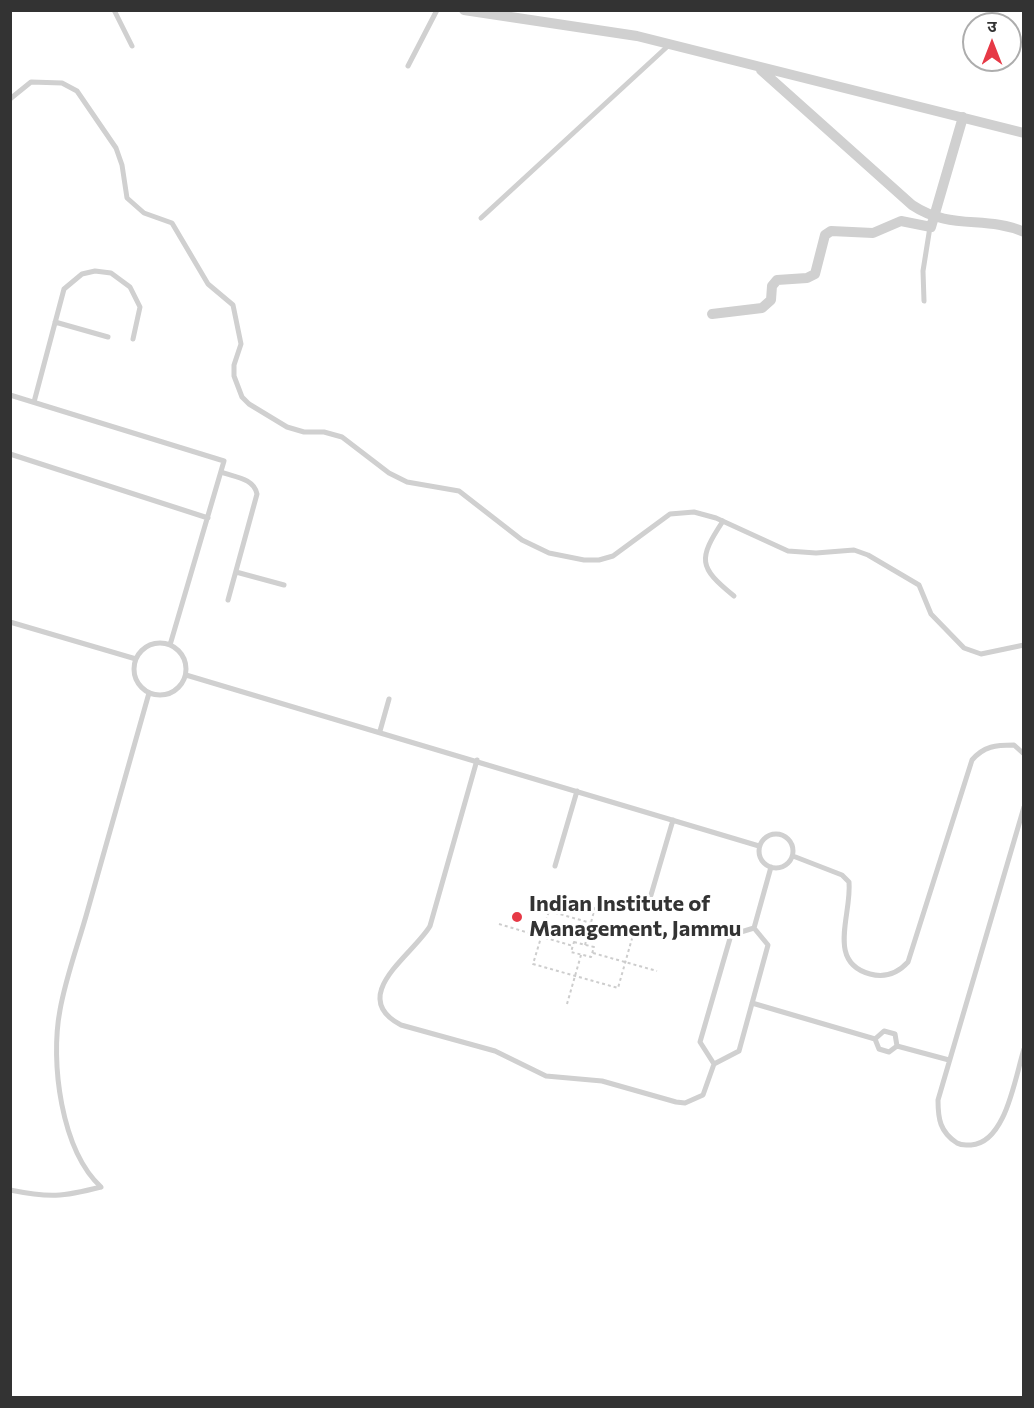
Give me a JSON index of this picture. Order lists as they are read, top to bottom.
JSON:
{
  "places": ["Indian Institute of Management, Jammu"],
  "north": "top"
}
